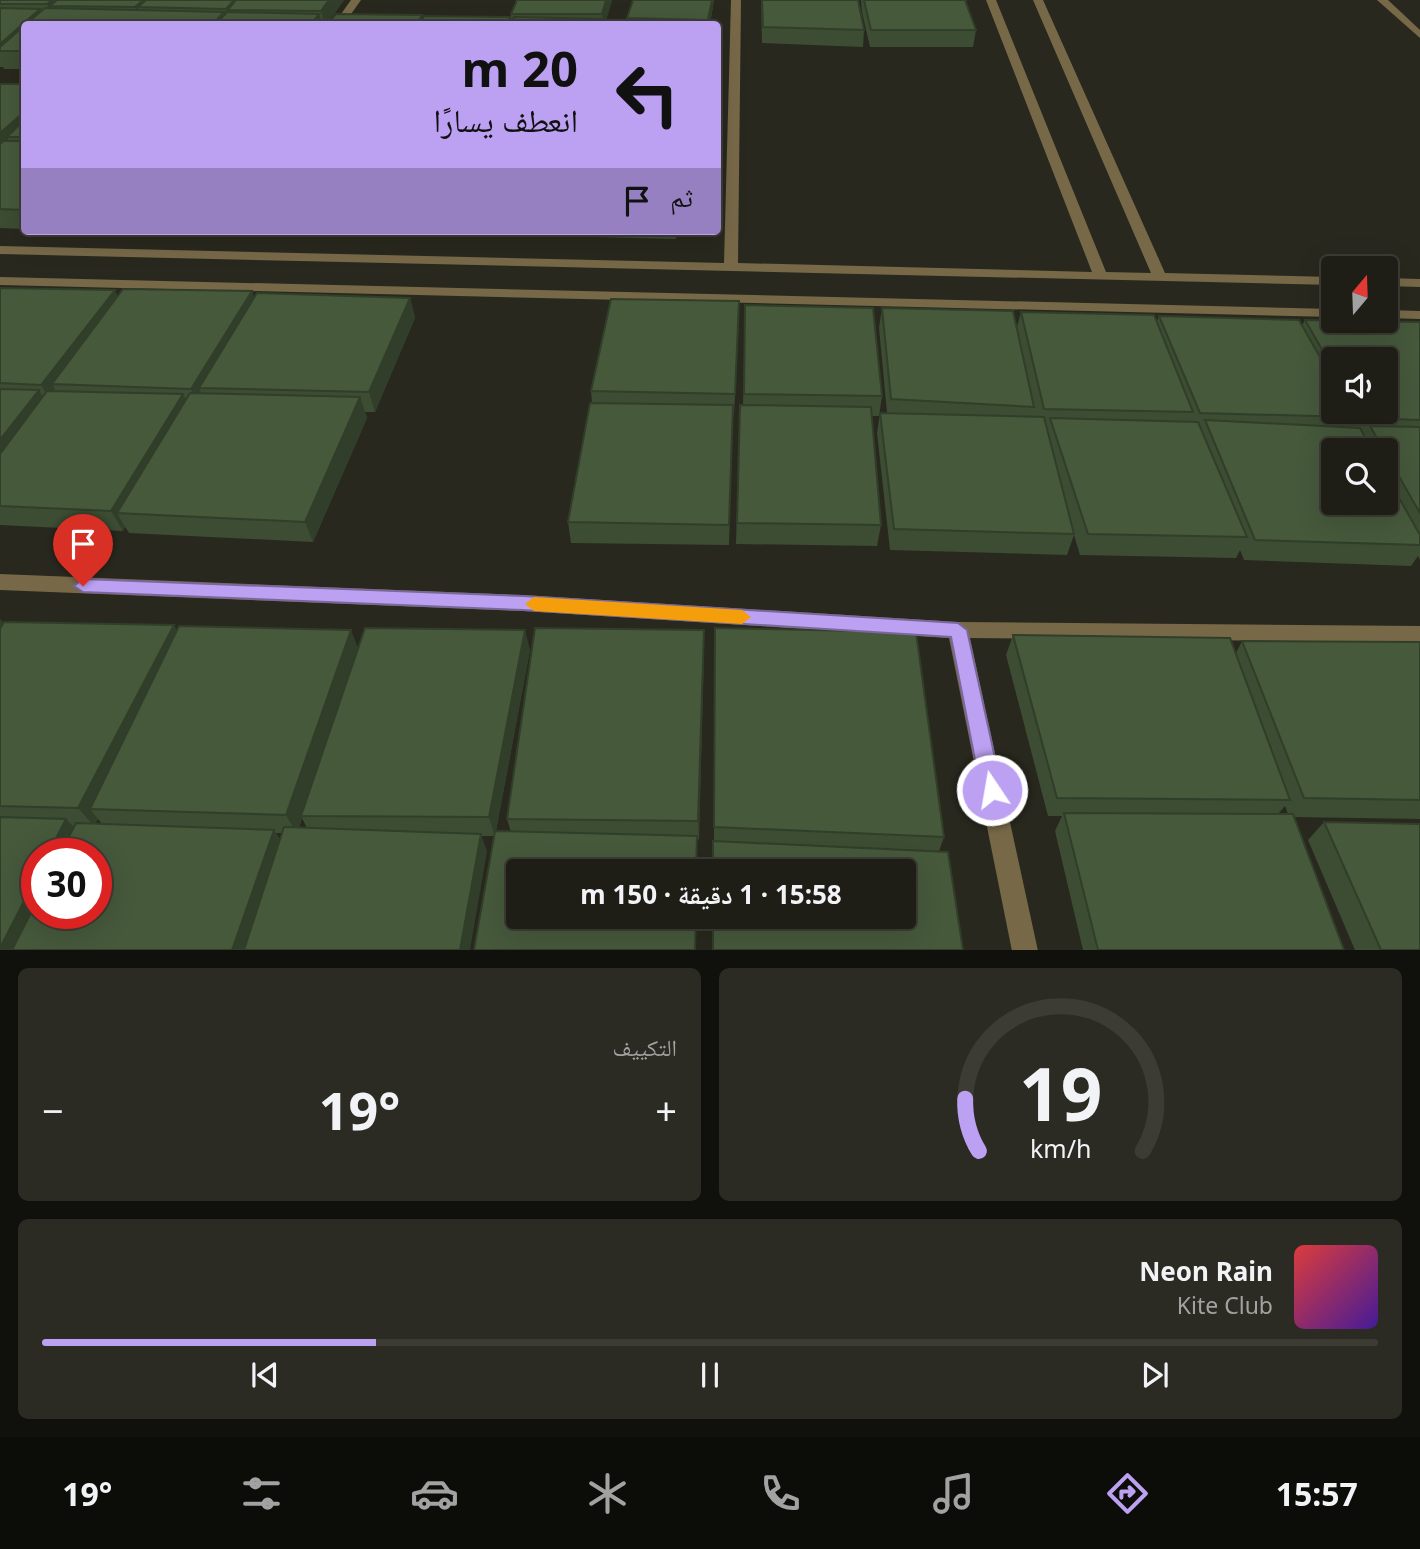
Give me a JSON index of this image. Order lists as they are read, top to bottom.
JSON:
{
  "north": "top",
  "page": {
    "turn": ["20 m", "انعطف يسارًا"],
    "then": "ثم",
    "limit": "30",
    "trip": "15:58 · 1 دقيقة · 150 m",
    "tile": "التكييف",
    "heat": ["−", "19°", "+"],
    "song": ["Neon Rain", "Kite Club"],
    "tabs": ["15:57", "19°"],
    "gauge": ["19", "km/h"]
  }
}
